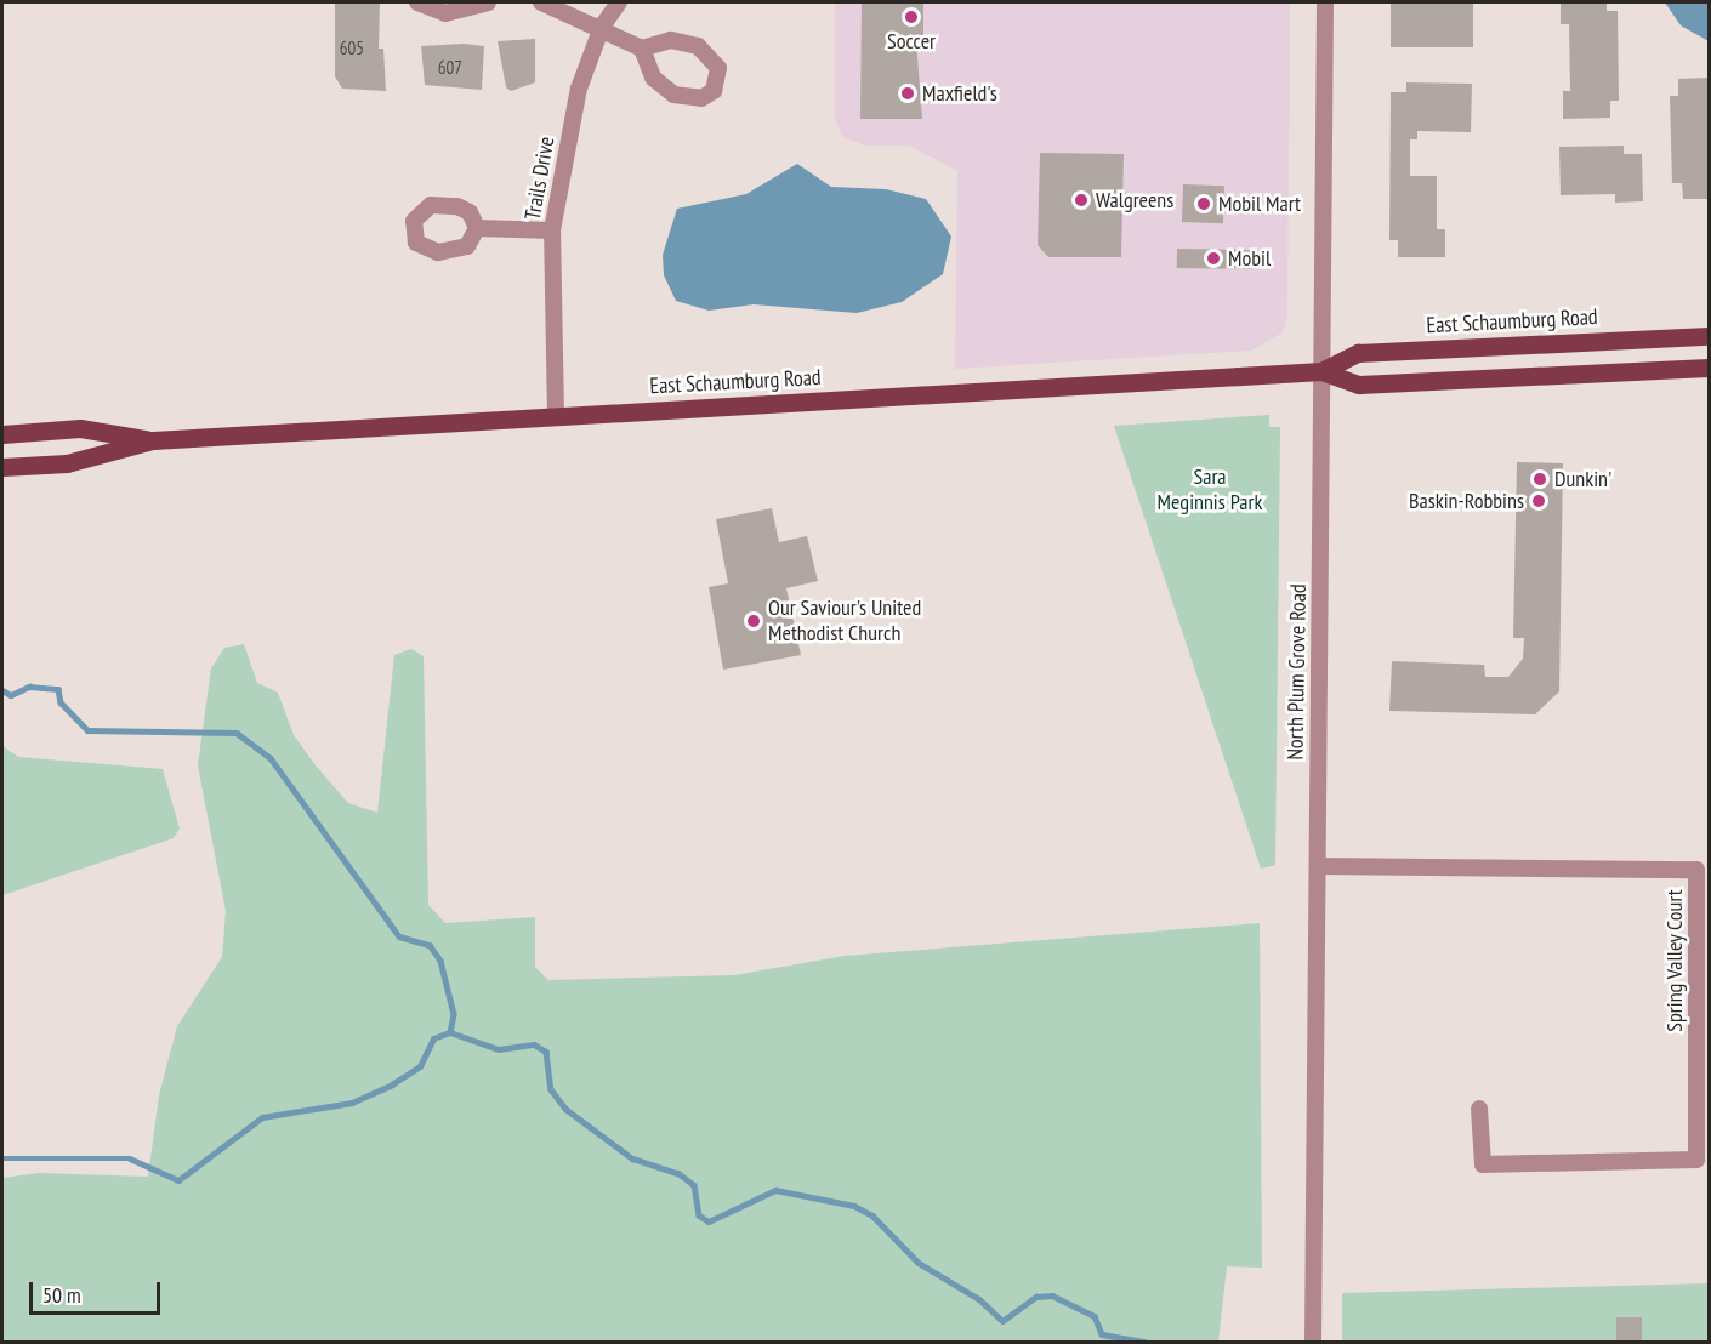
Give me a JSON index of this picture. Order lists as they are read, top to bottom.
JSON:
{
  "streets": {
    "main road": ["East Schaumburg Road"],
    "street": ["Trails Drive", "North Plum Grove Road", "Spring Valley Court"]
  },
  "crossings": [
    ["Trails Drive", "East Schaumburg Road"],
    ["East Schaumburg Road", "North Plum Grove Road"],
    ["North Plum Grove Road", "Spring Valley Court"]
  ],
  "parks": ["Sara Meginnis Park"],
  "places": [
    "Soccer",
    "Maxfield's",
    "Walgreens",
    "Mobil Mart",
    "Mobil",
    "Dunkin'",
    "Baskin-Robbins",
    "Our Saviour's United Methodist Church"
  ],
  "house_numbers": ["605", "607"],
  "scale_bar": "50 m"
}
